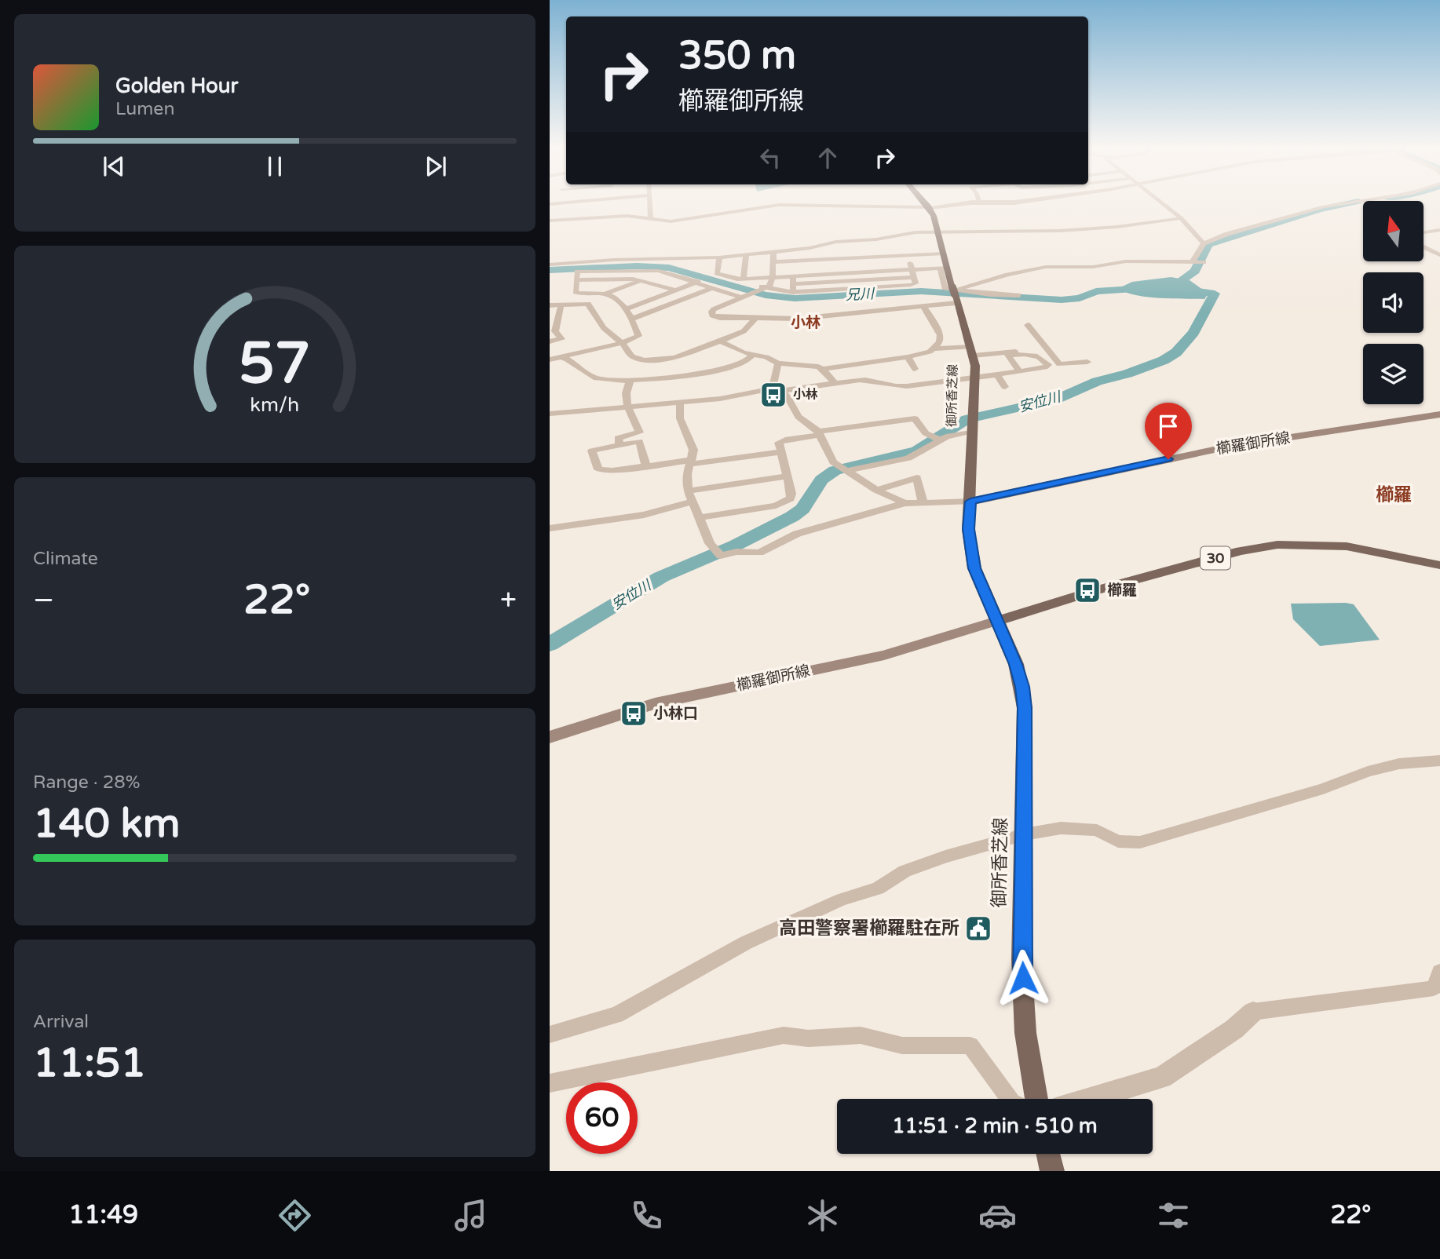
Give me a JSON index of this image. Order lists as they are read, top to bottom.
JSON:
{
  "streets": {
    "main road": ["御所香芝線", "櫛羅御所線", "30"]
  },
  "crossings": [
    ["御所香芝線", "櫛羅御所線"],
    ["御所香芝線", "30"],
    ["櫛羅御所線", "30"]
  ],
  "districts": ["小林", "櫛羅"],
  "water": ["兄川", "安位川"],
  "places": {
    "bus stop": ["小林", "櫛羅", "小林口"],
    "public building": ["高田警察署櫛羅駐在所"]
  },
  "north": "top",
  "page": {
    "turn": ["350 m", "櫛羅御所線"],
    "song": ["Golden Hour", "Lumen"],
    "tile": [
      "Climate",
      ["Range · 28%", "140 km"],
      ["Arrival", "11:51"]
    ],
    "heat": ["−", "22°", "+"],
    "limit": "60",
    "trip": "11:51 · 2 min · 510 m",
    "tabs": ["11:49", "22°"],
    "gauge": ["57", "km/h"]
  }
}
